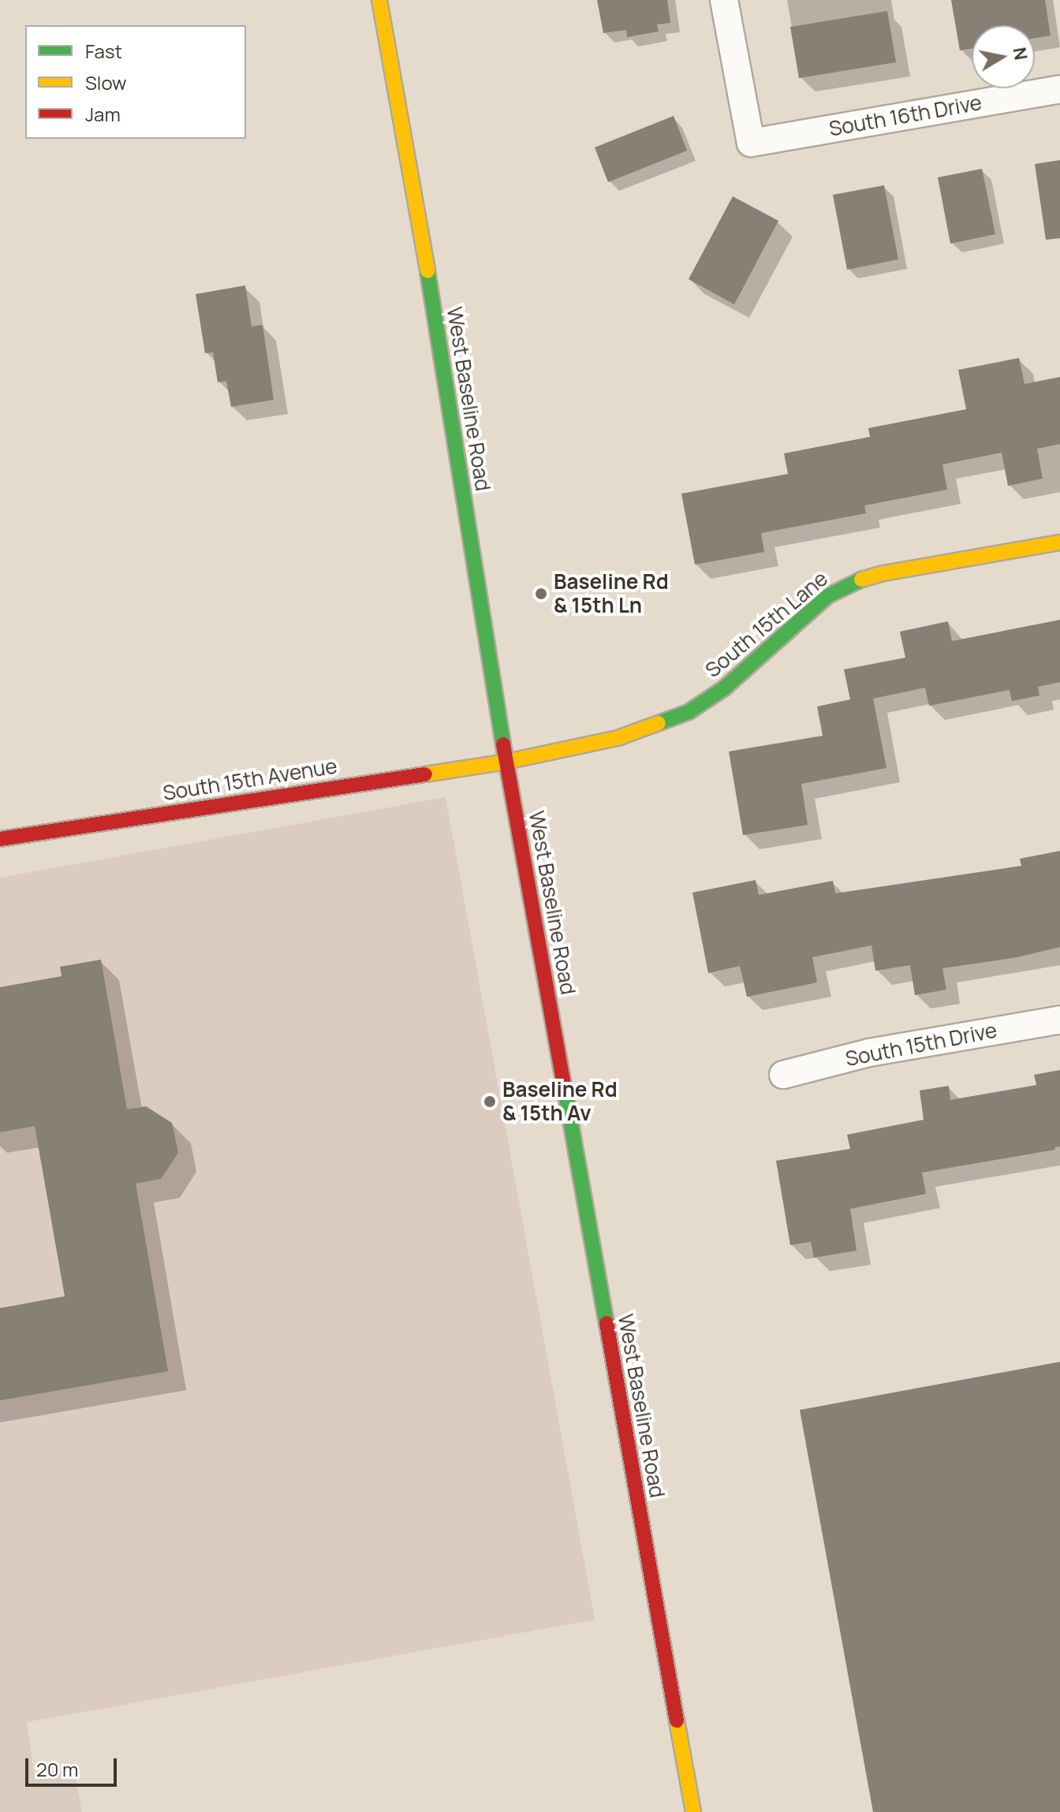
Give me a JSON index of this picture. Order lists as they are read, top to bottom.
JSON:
{
  "streets": {
    "main road": ["West Baseline Road", "South 15th Lane", "South 15th Avenue"],
    "street": ["South 16th Drive", "South 15th Drive"]
  },
  "crossings": [
    ["West Baseline Road", "South 15th Lane"],
    ["West Baseline Road", "South 15th Avenue"],
    ["South 15th Lane", "South 15th Avenue"]
  ],
  "places": ["Baseline Rd & 15th Ln", "Baseline Rd & 15th Av"],
  "legend": ["Fast", "Slow", "Jam"],
  "scale_bar": "20 m",
  "north": "right"
}
